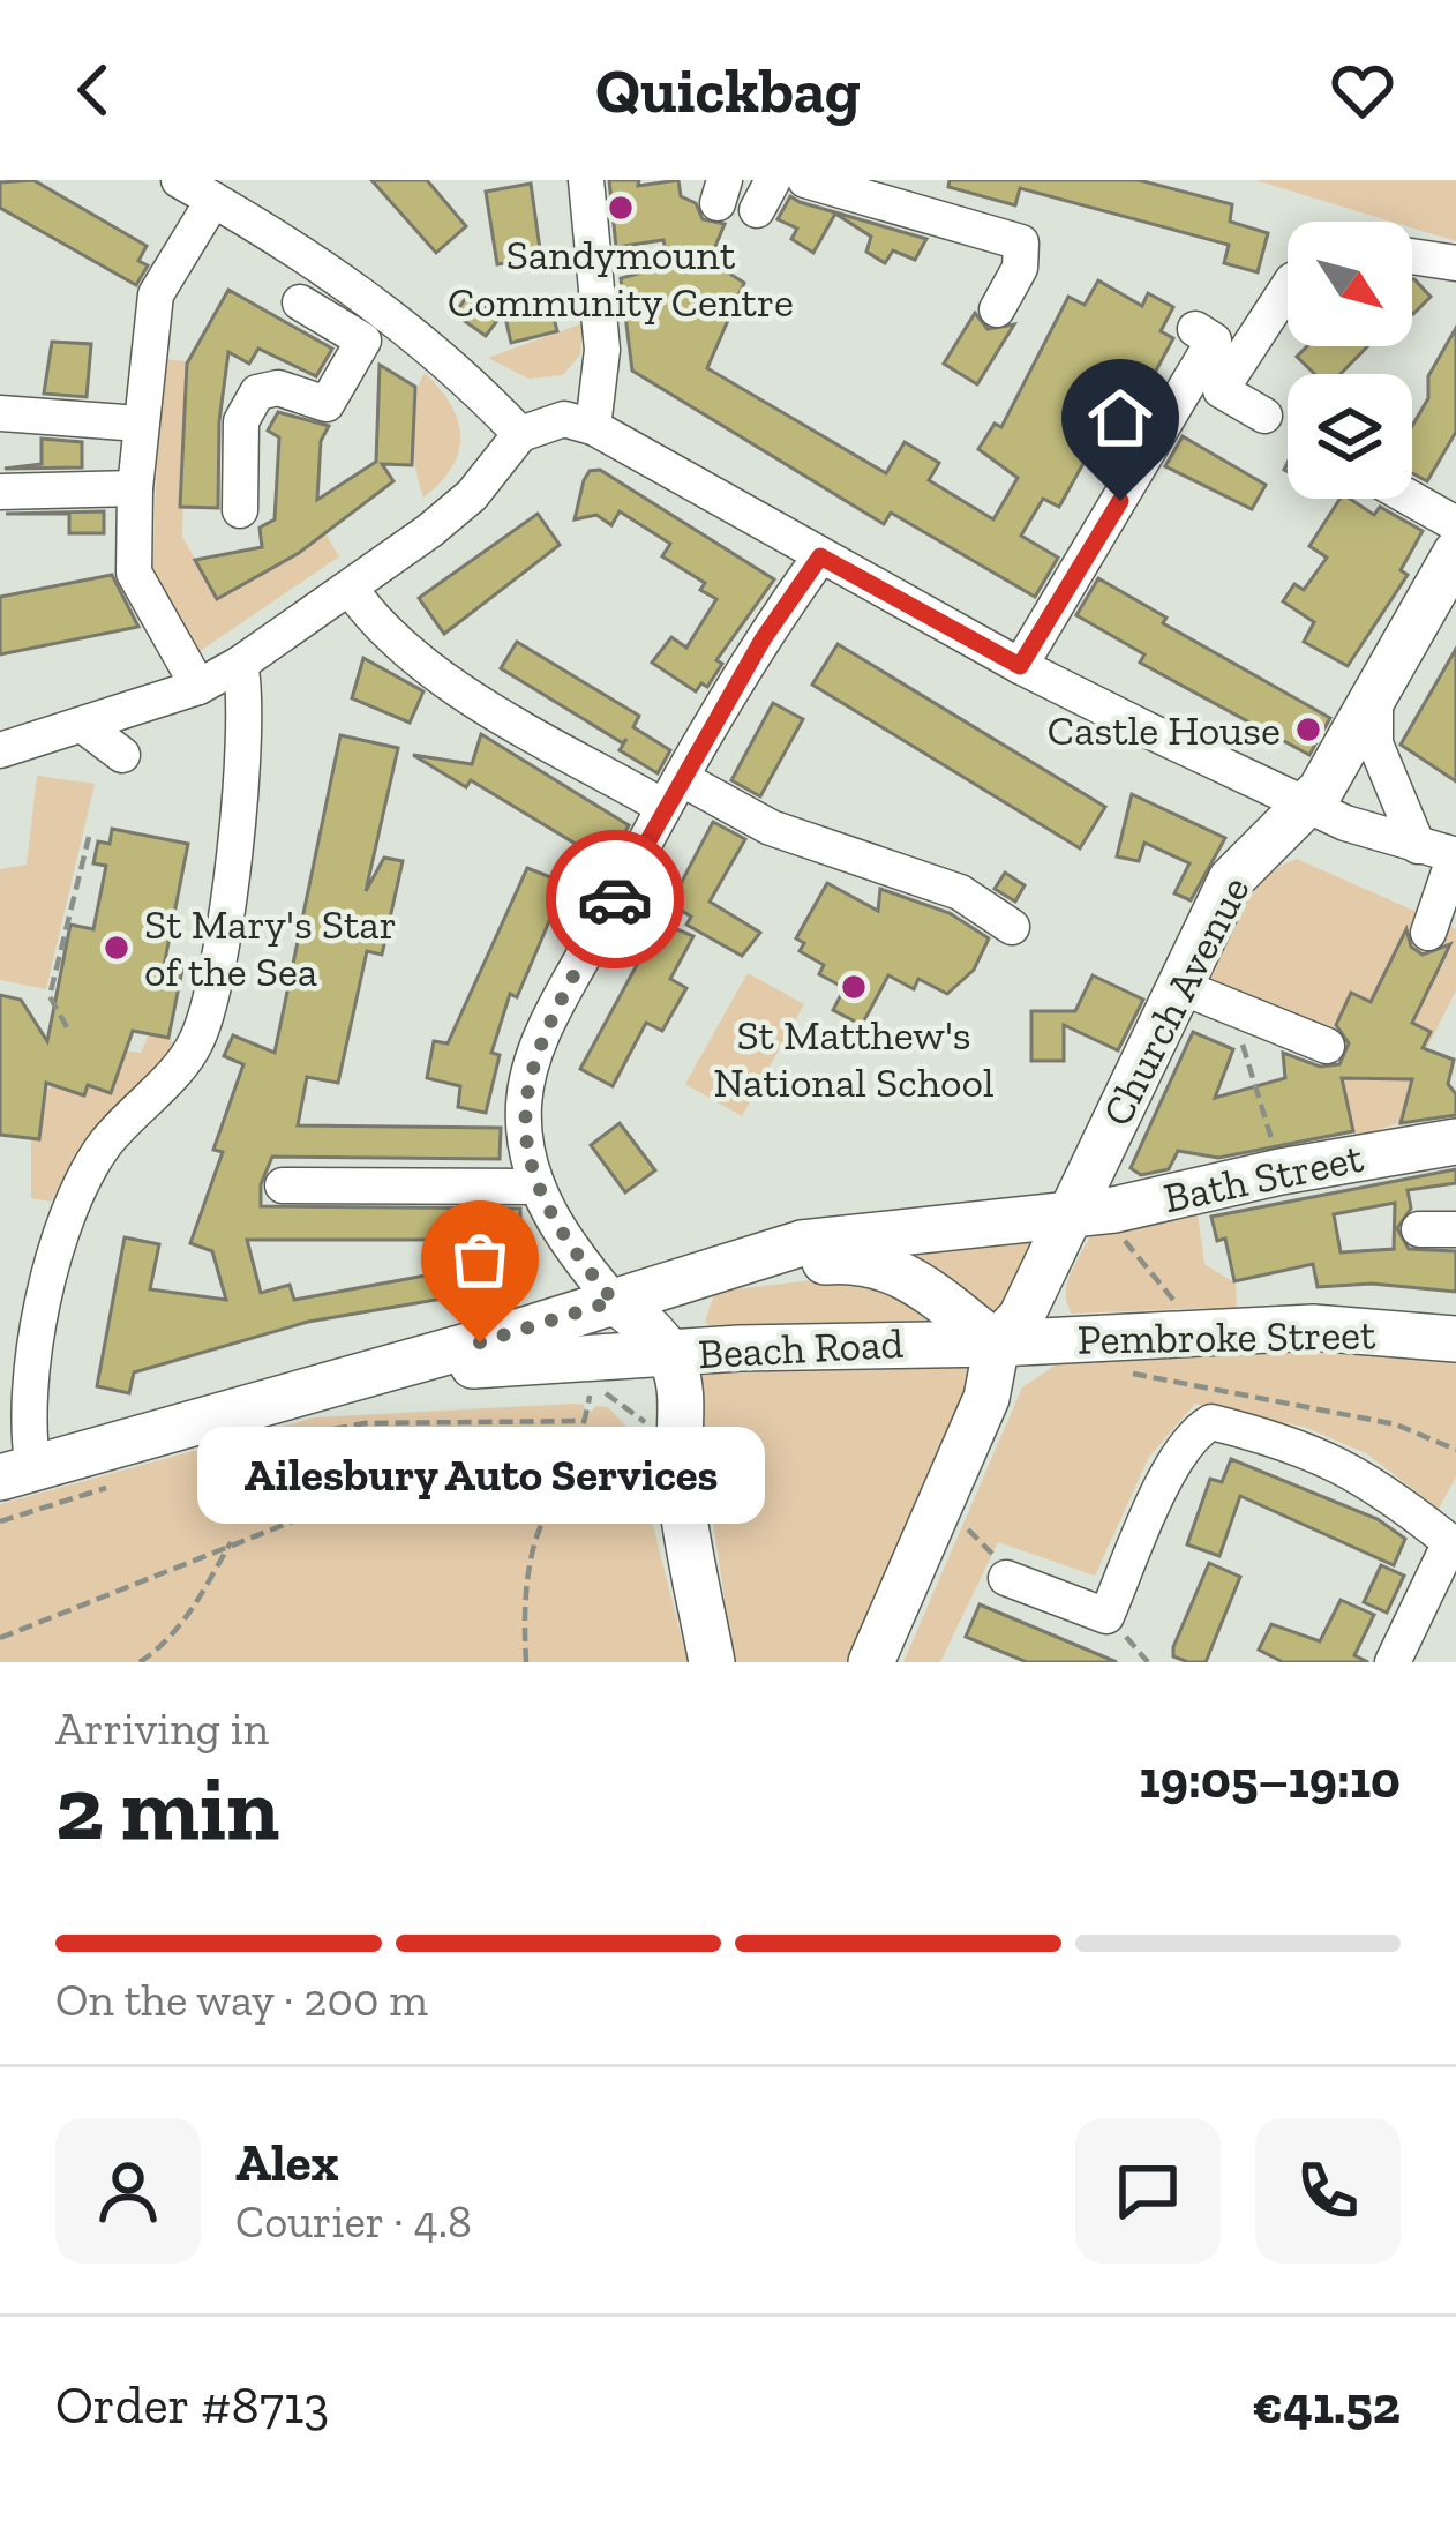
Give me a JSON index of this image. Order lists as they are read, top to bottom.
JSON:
{
  "streets": {
    "main road": [
      "Church Avenue",
      "Bath Street",
      "Pembroke Street",
      "Beach Road"
    ]
  },
  "crossings": [
    ["Church Avenue", "Bath Street"],
    ["Church Avenue", "Pembroke Street"],
    ["Church Avenue", "Beach Road"],
    ["Bath Street", "Beach Road"],
    ["Pembroke Street", "Beach Road"]
  ],
  "places": [
    "Sandymount Community Centre",
    "Castle House",
    "St Mary's Star of the Sea",
    "St Matthew's National School",
    "Ailesbury Auto Services"
  ],
  "north": "bottom right",
  "page": {
    "header": "Quickbag",
    "bubble": "Ailesbury Auto Services",
    "heading": ["2 min", "Arriving in", "19:05–19:10"],
    "panel": [
      "Alex",
      "Courier · 4.8",
      "Order #8713",
      "€41.52"
    ],
    "bar": "On the way · 200 m"
  }
}
